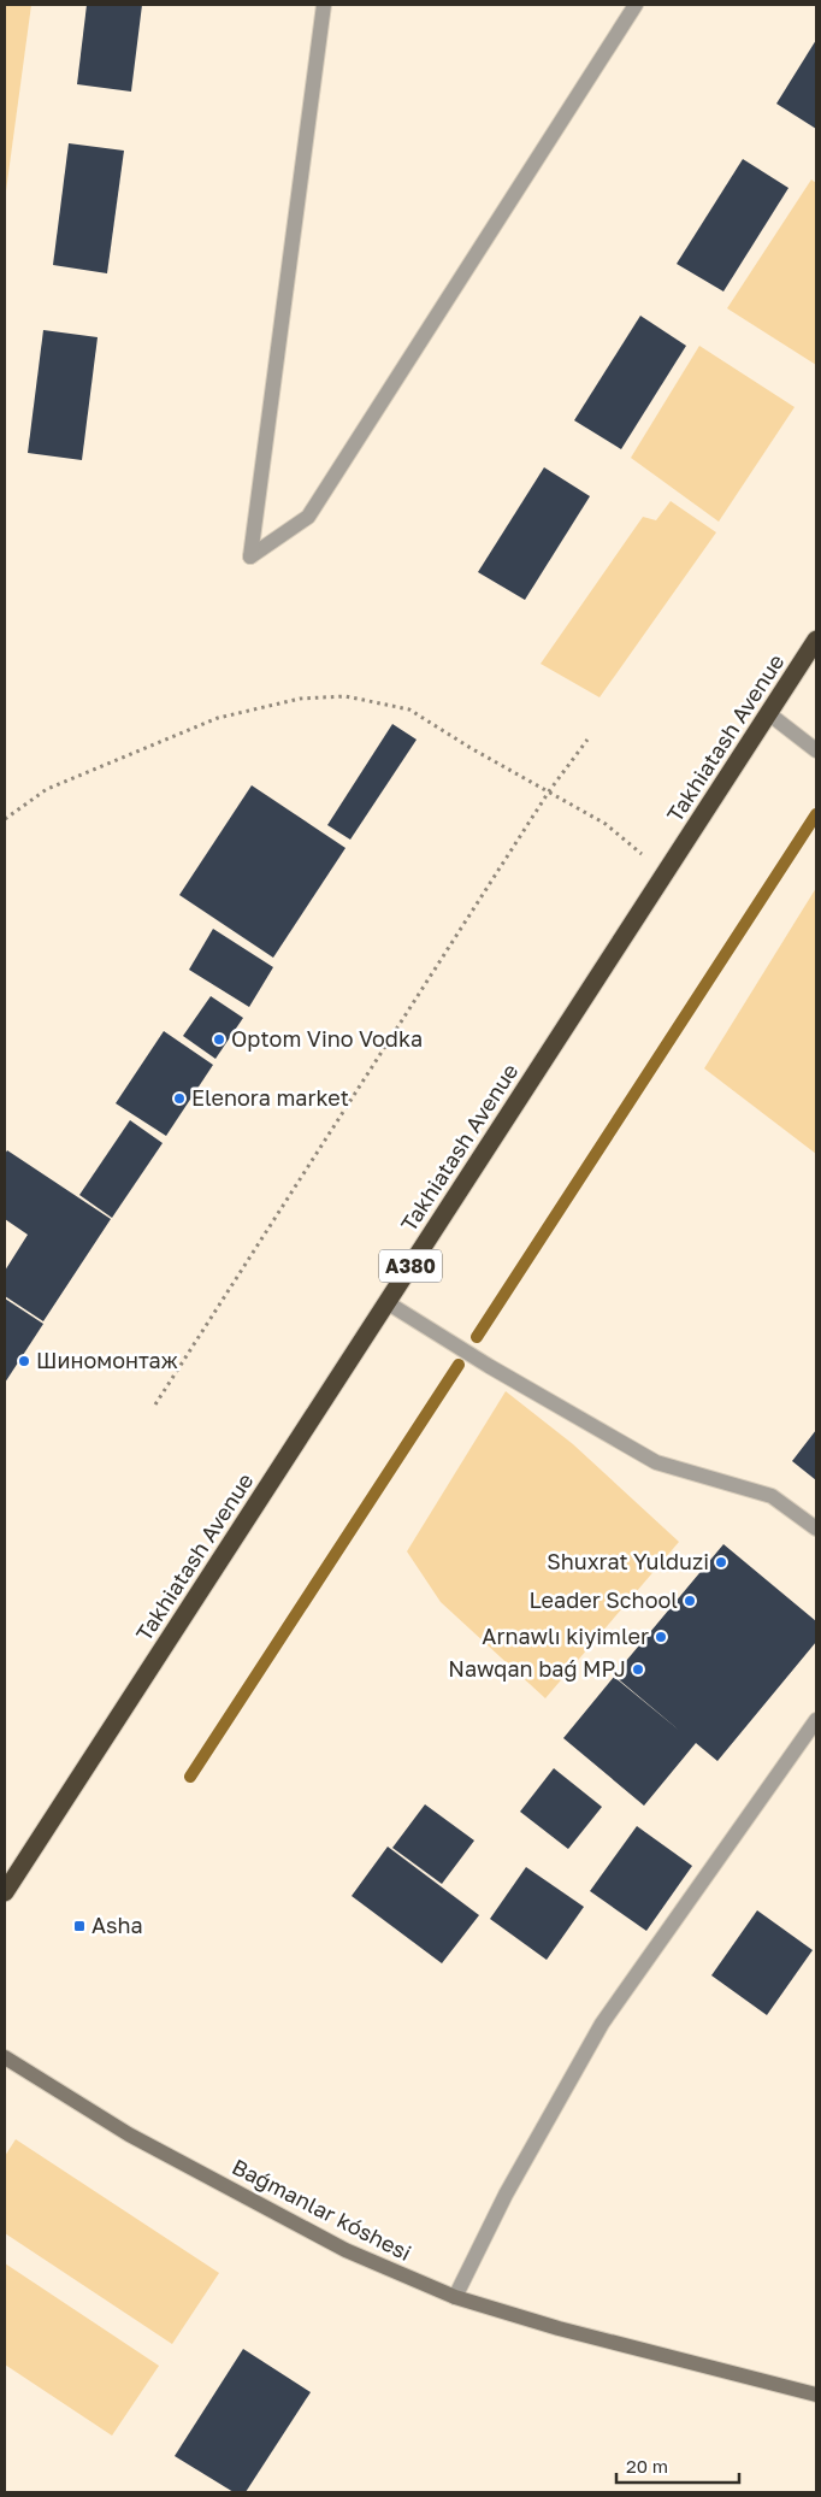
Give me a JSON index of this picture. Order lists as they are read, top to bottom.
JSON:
{
  "streets": {
    "highway": ["Takhiatash Avenue", "A380"],
    "street": ["Baǵmanlar kóshesi"]
  },
  "places": {
    "other": [
      "Optom Vino Vodka",
      "Elenora market",
      "Шиномонтаж",
      "Shuxrat Yulduzi",
      "Leader School",
      "Arnawlı kiyimler",
      "Nawqan baǵ MPJ"
    ],
    "transit": ["Asha"]
  },
  "scale_bar": "20 m"
}
